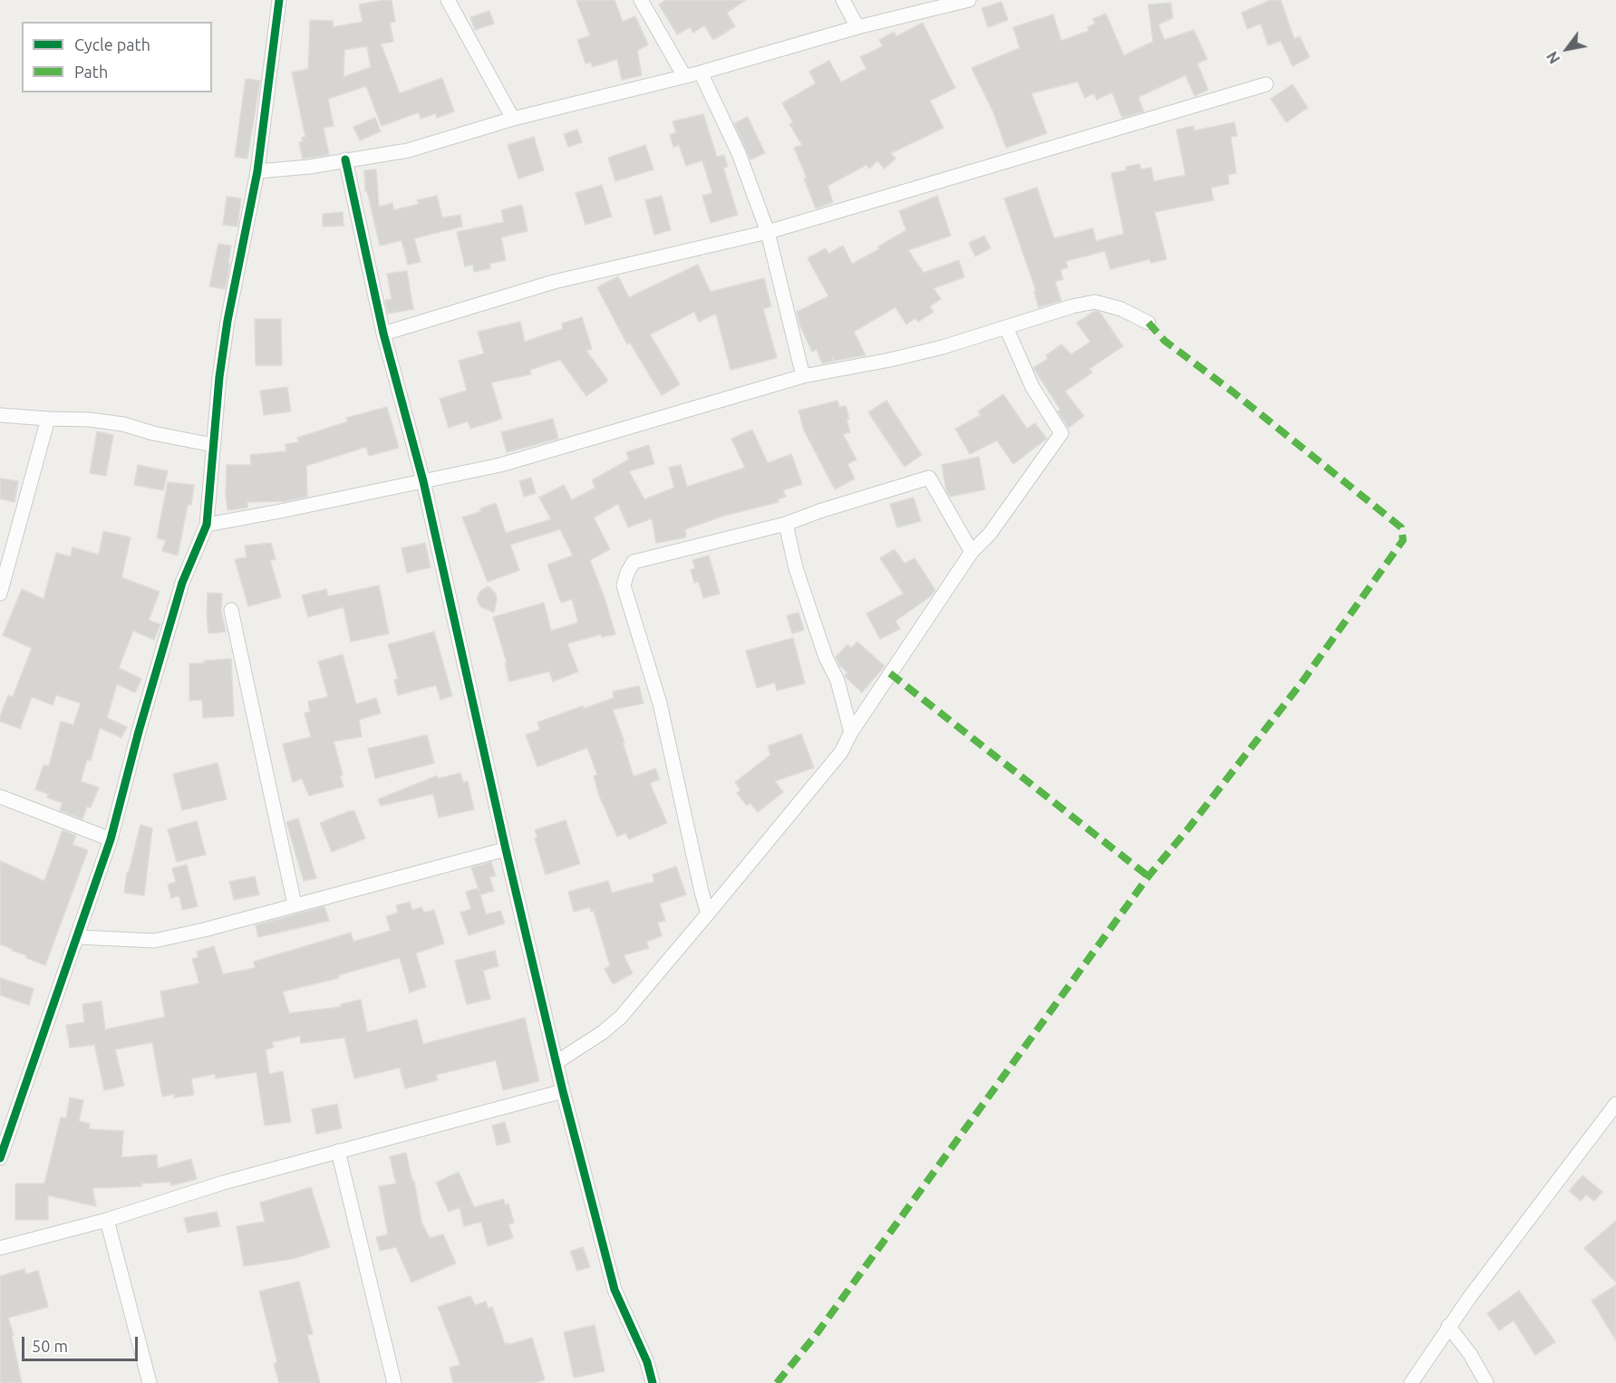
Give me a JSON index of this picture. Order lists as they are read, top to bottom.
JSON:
{
  "legend": ["Cycle path", "Path"],
  "scale_bar": "50 m",
  "north": "bottom left"
}
